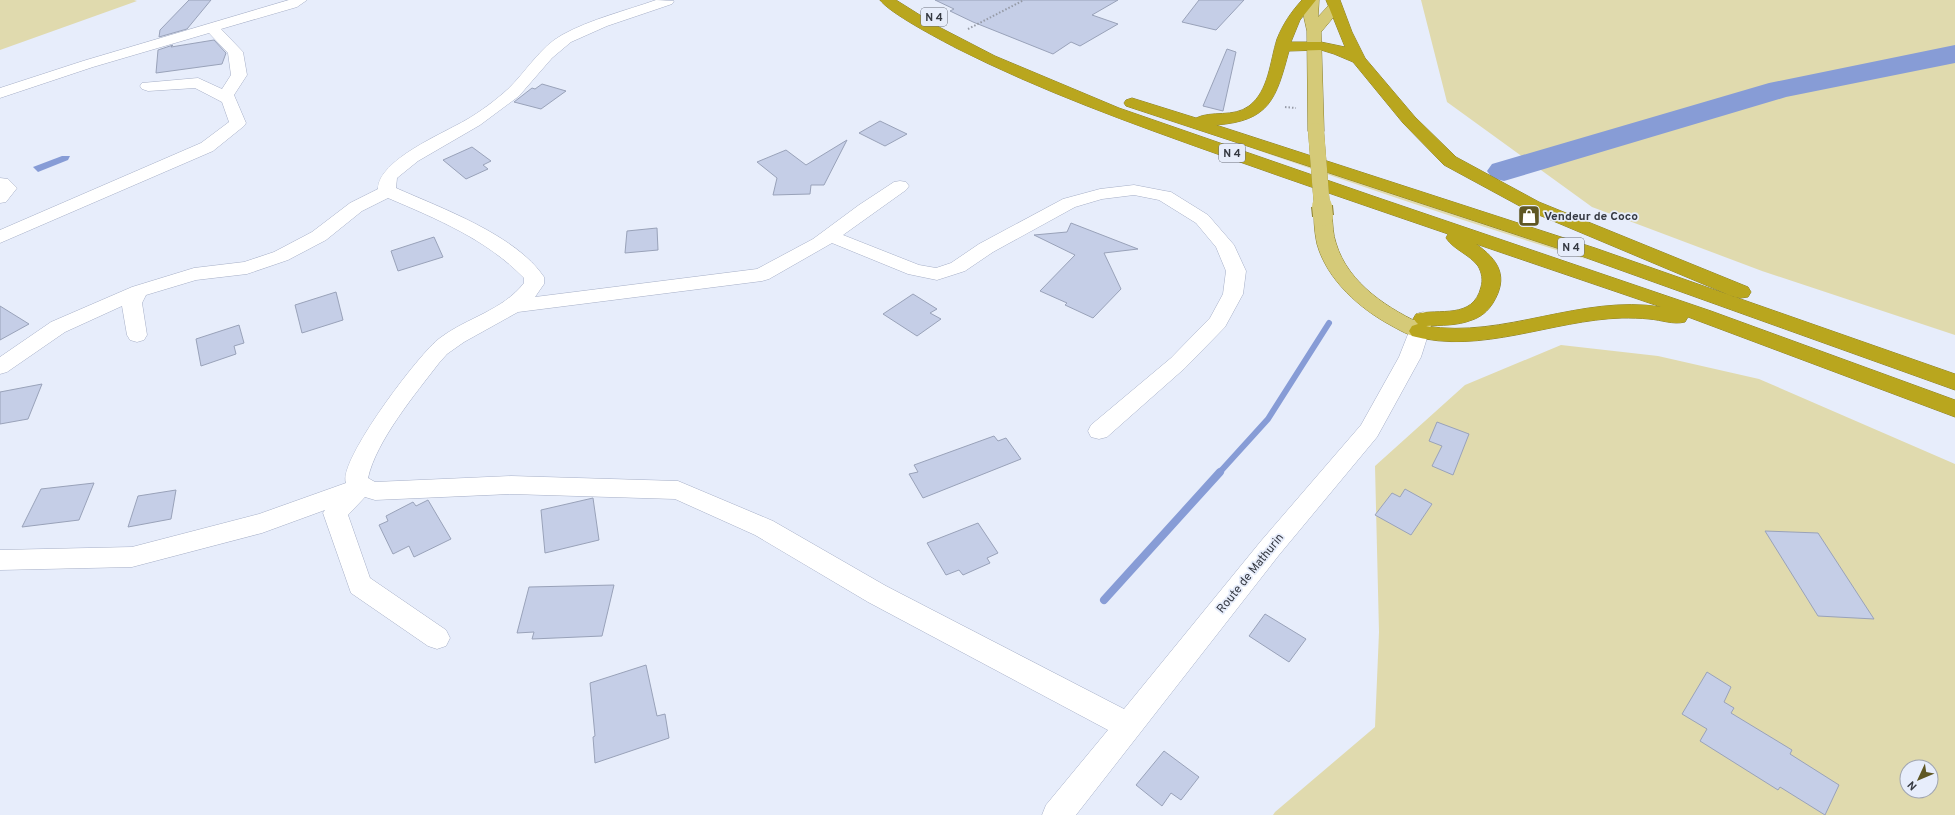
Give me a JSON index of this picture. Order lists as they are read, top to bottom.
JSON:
{
  "streets": {
    "highway": ["N 4"],
    "street": ["Route de Mathurin"]
  },
  "places": {
    "shop": ["Vendeur de Coco"]
  },
  "north": "bottom left"
}
